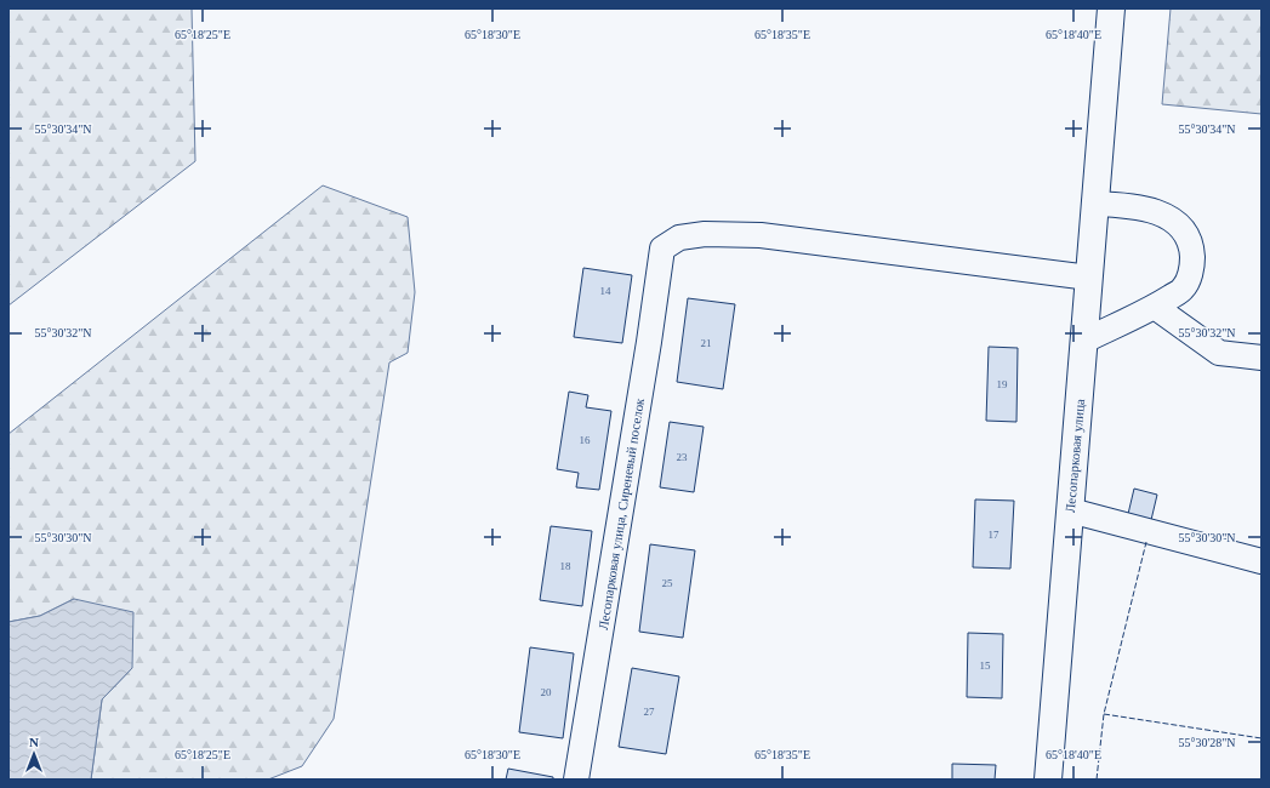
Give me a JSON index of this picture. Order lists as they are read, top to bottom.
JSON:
{
  "streets": {
    "main road": ["Лесопарковая улица"],
    "street": ["Лесопарковая улица, Сиреневый поселок"]
  },
  "crossings": [
    ["Лесопарковая улица", "Лесопарковая улица, Сиреневый поселок"]
  ],
  "house_numbers": [
    "14",
    "21",
    "19",
    "16",
    "23",
    "17",
    "18",
    "25",
    "15",
    "20",
    "27"
  ],
  "north": "top",
  "coordinates": [
    "65°18'25\"E",
    "65°18'30\"E",
    "65°18'35\"E",
    "65°18'40\"E",
    "55°30'34\"N",
    "55°30'32\"N",
    "55°30'30\"N",
    "55°30'28\"N"
  ]
}
